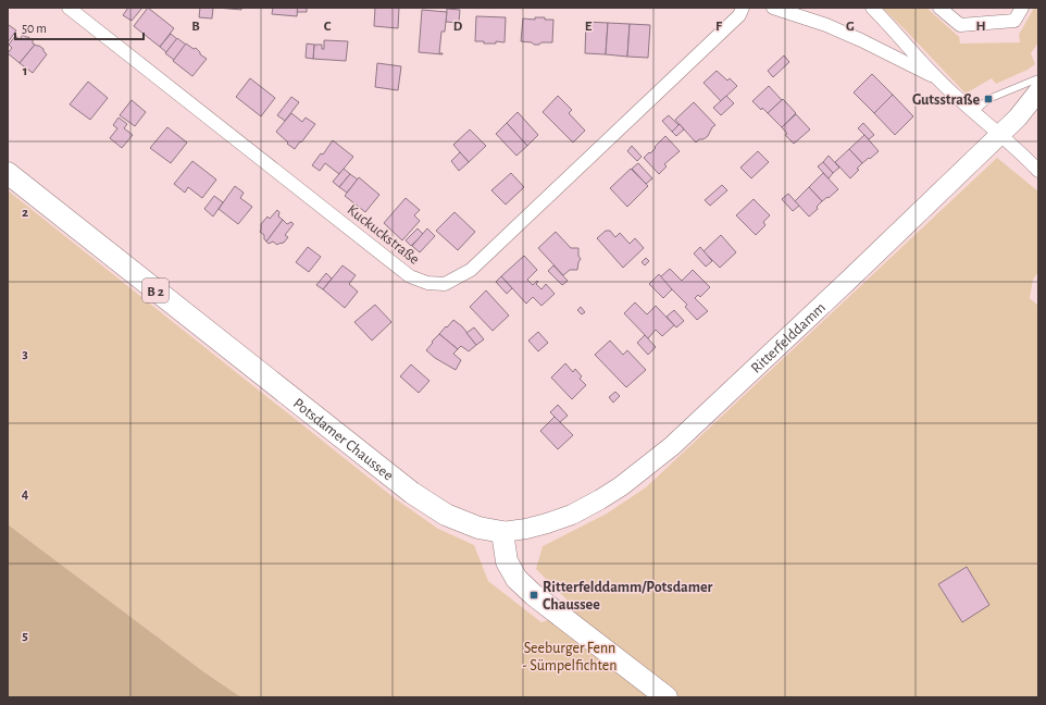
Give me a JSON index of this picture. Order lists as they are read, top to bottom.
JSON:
{
  "streets": {
    "main road": ["B 2", "Ritterfelddamm", "Potsdamer Chaussee"],
    "street": ["Kuckuckstraße"]
  },
  "crossings": [
    ["Ritterfelddamm", "Potsdamer Chaussee"]
  ],
  "parks": ["Seeburger Fenn - Sümpelfichten"],
  "places": {
    "transit": ["Gutsstraße", "Ritterfelddamm/Potsdamer Chaussee"]
  },
  "scale_bar": "50 m",
  "grid": {
    "columns": [
      "B",
      "C",
      "D",
      "E",
      "F",
      "G",
      "H"
    ],
    "rows": [
      "1",
      "2",
      "3",
      "4",
      "5"
    ]
  }
}
